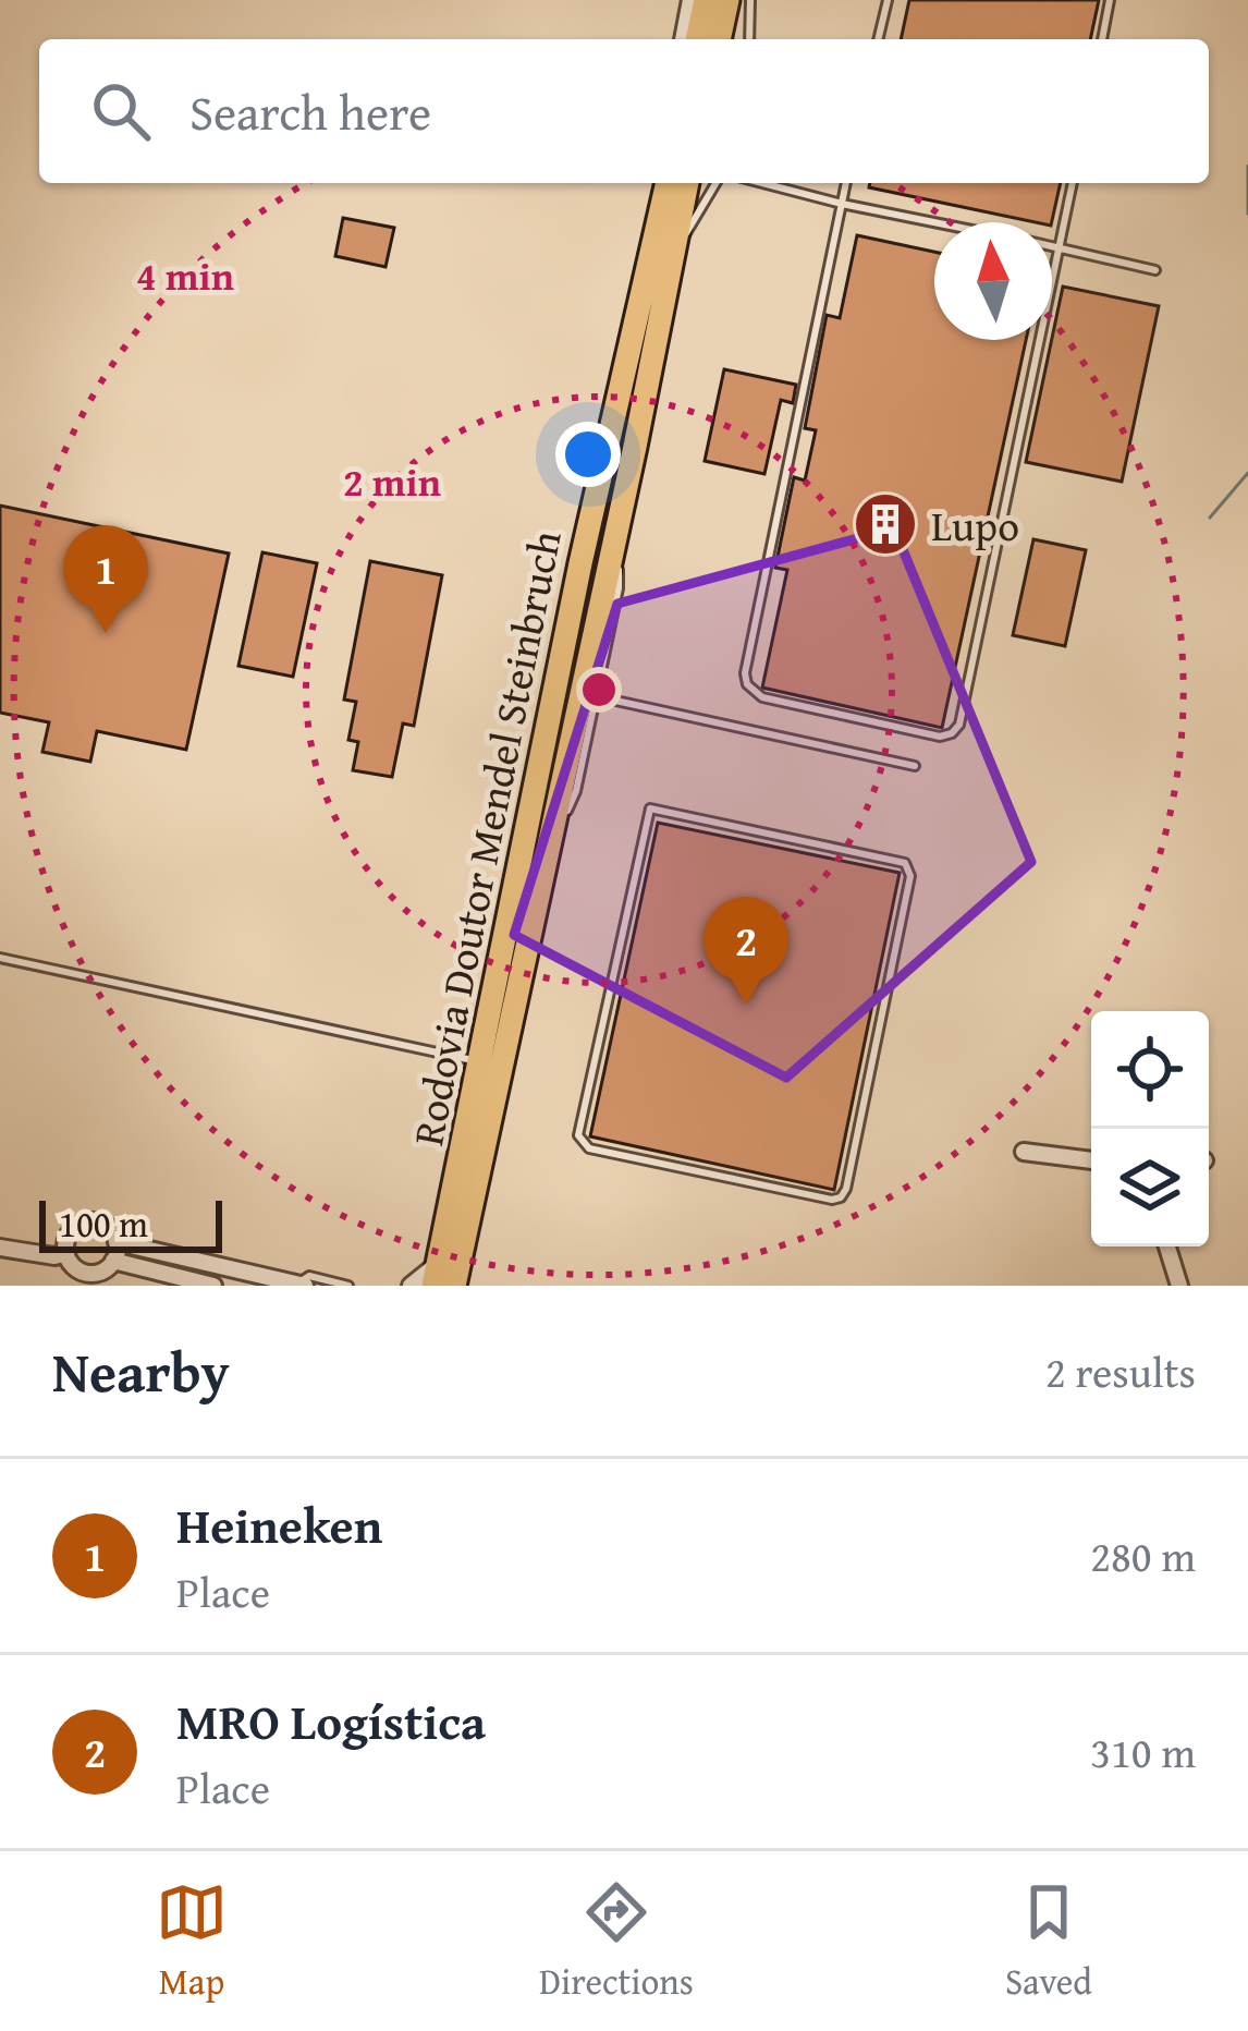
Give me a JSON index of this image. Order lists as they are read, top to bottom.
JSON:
{
  "streets": {
    "highway": ["Rodovia Doutor Mendel Steinbruch"]
  },
  "places": {
    "building": ["Lupo"]
  },
  "scale_bar": "100 m",
  "north": "top",
  "page": {
    "search": "Search here",
    "pins": ["1", "2"],
    "scale": "100 m",
    "heading": ["Nearby", "2 results"],
    "list": [
      {
        "mark": "1",
        "name": "Heineken",
        "note": "Place",
        "value": "280 m"
      },
      {
        "mark": "2",
        "name": "MRO Logística",
        "note": "Place",
        "value": "310 m"
      }
    ],
    "nav": ["Map", "Directions", "Saved"]
  },
  "rings": ["4 min", "2 min"]
}
